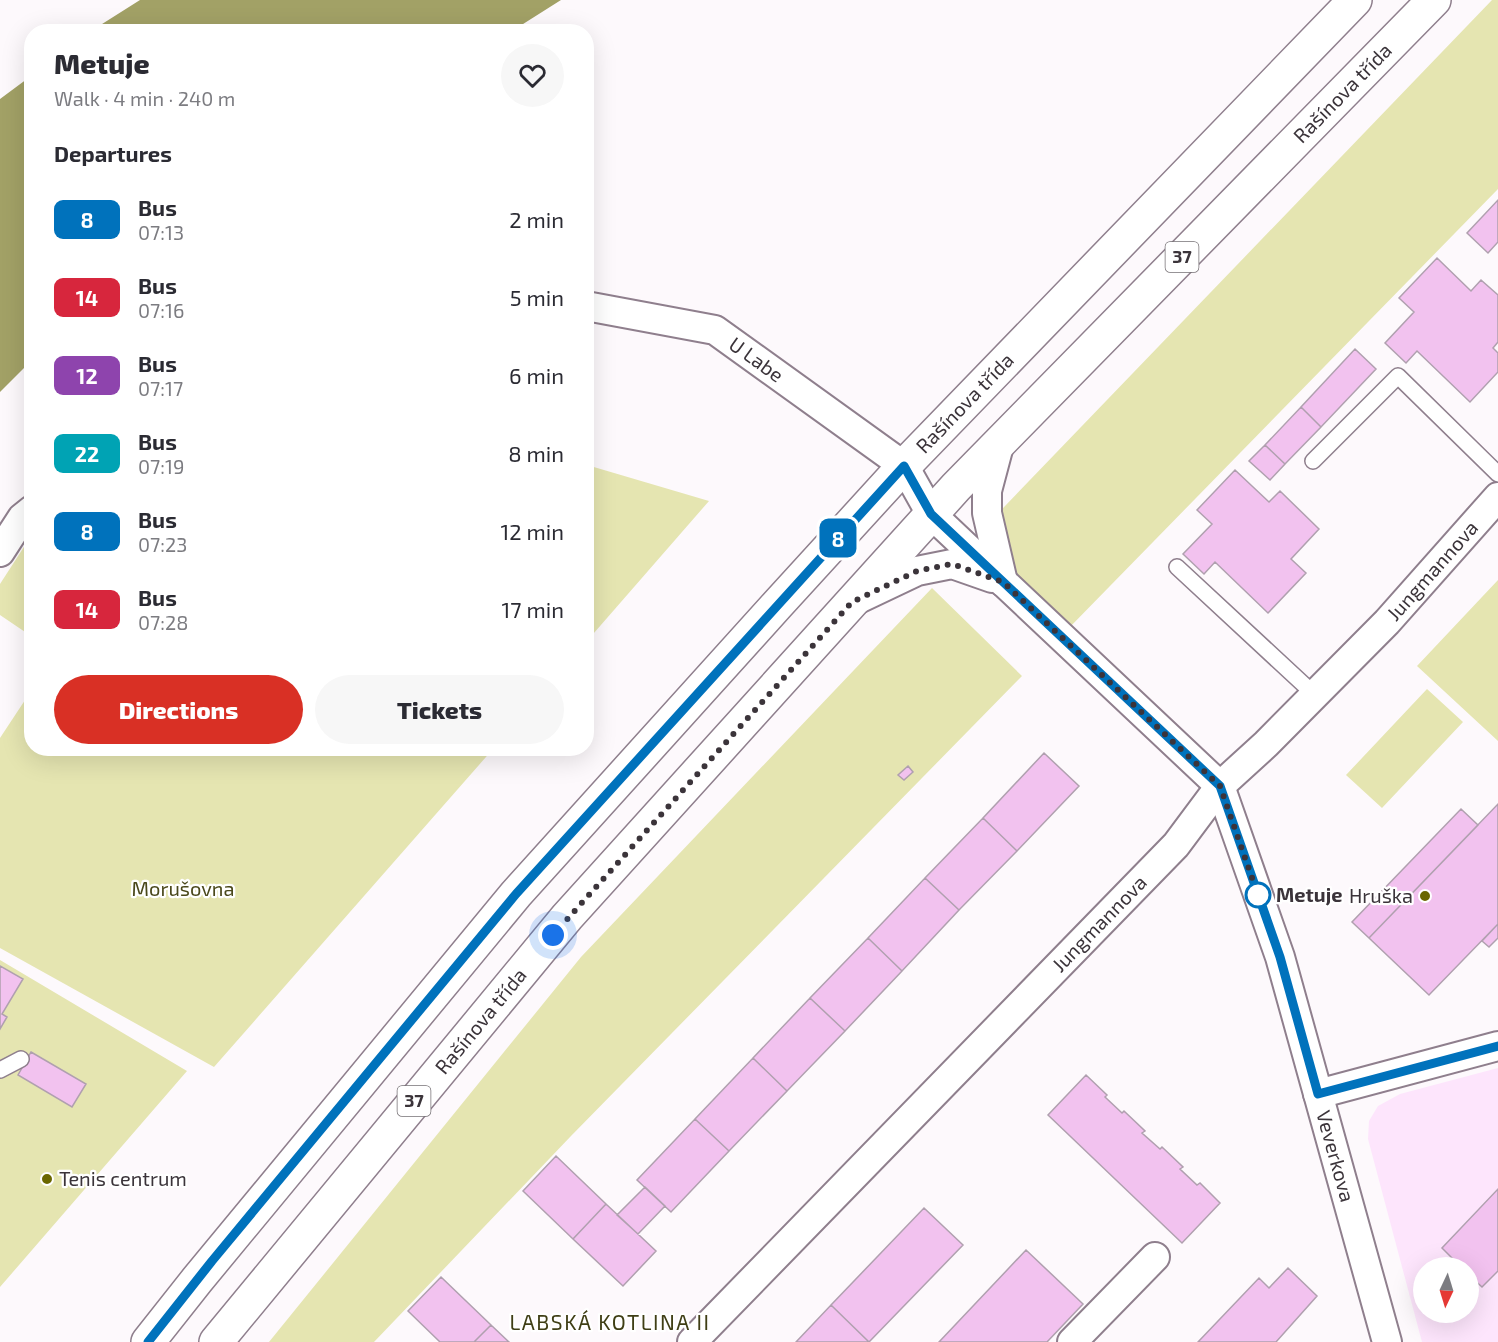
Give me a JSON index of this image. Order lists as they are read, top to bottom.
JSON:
{
  "streets": {
    "main road": ["Rašínova třída", "37"],
    "street": ["U Labe", "Jungmannova", "Veverkova"]
  },
  "crossings": [
    ["Rašínova třída", "U Labe"],
    ["Rašínova třída", "Veverkova"],
    ["U Labe", "Veverkova"],
    ["Jungmannova", "Veverkova"]
  ],
  "districts": ["LABSKÁ KOTLINA II"],
  "parks": ["Morušovna"],
  "places": ["Metuje", "Hruška", "Tenis centrum"],
  "lines": ["bus line 8"],
  "north": "bottom",
  "page": {
    "on_map": "8",
    "heading": [
      ["Metuje", "Walk · 4 min · 240 m"],
      "Departures"
    ],
    "list": [
      {
        "mark": "8",
        "name": "Bus",
        "note": "07:13",
        "value": "2 min"
      },
      {
        "mark": "14",
        "name": "Bus",
        "note": "07:16",
        "value": "5 min"
      },
      {
        "mark": "12",
        "name": "Bus",
        "note": "07:17",
        "value": "6 min"
      },
      {
        "mark": "22",
        "name": "Bus",
        "note": "07:19",
        "value": "8 min"
      },
      {
        "mark": "8",
        "name": "Bus",
        "note": "07:23",
        "value": "12 min"
      },
      {
        "mark": "14",
        "name": "Bus",
        "note": "07:28",
        "value": "17 min"
      }
    ],
    "buttons": ["Directions", "Tickets"]
  }
}
